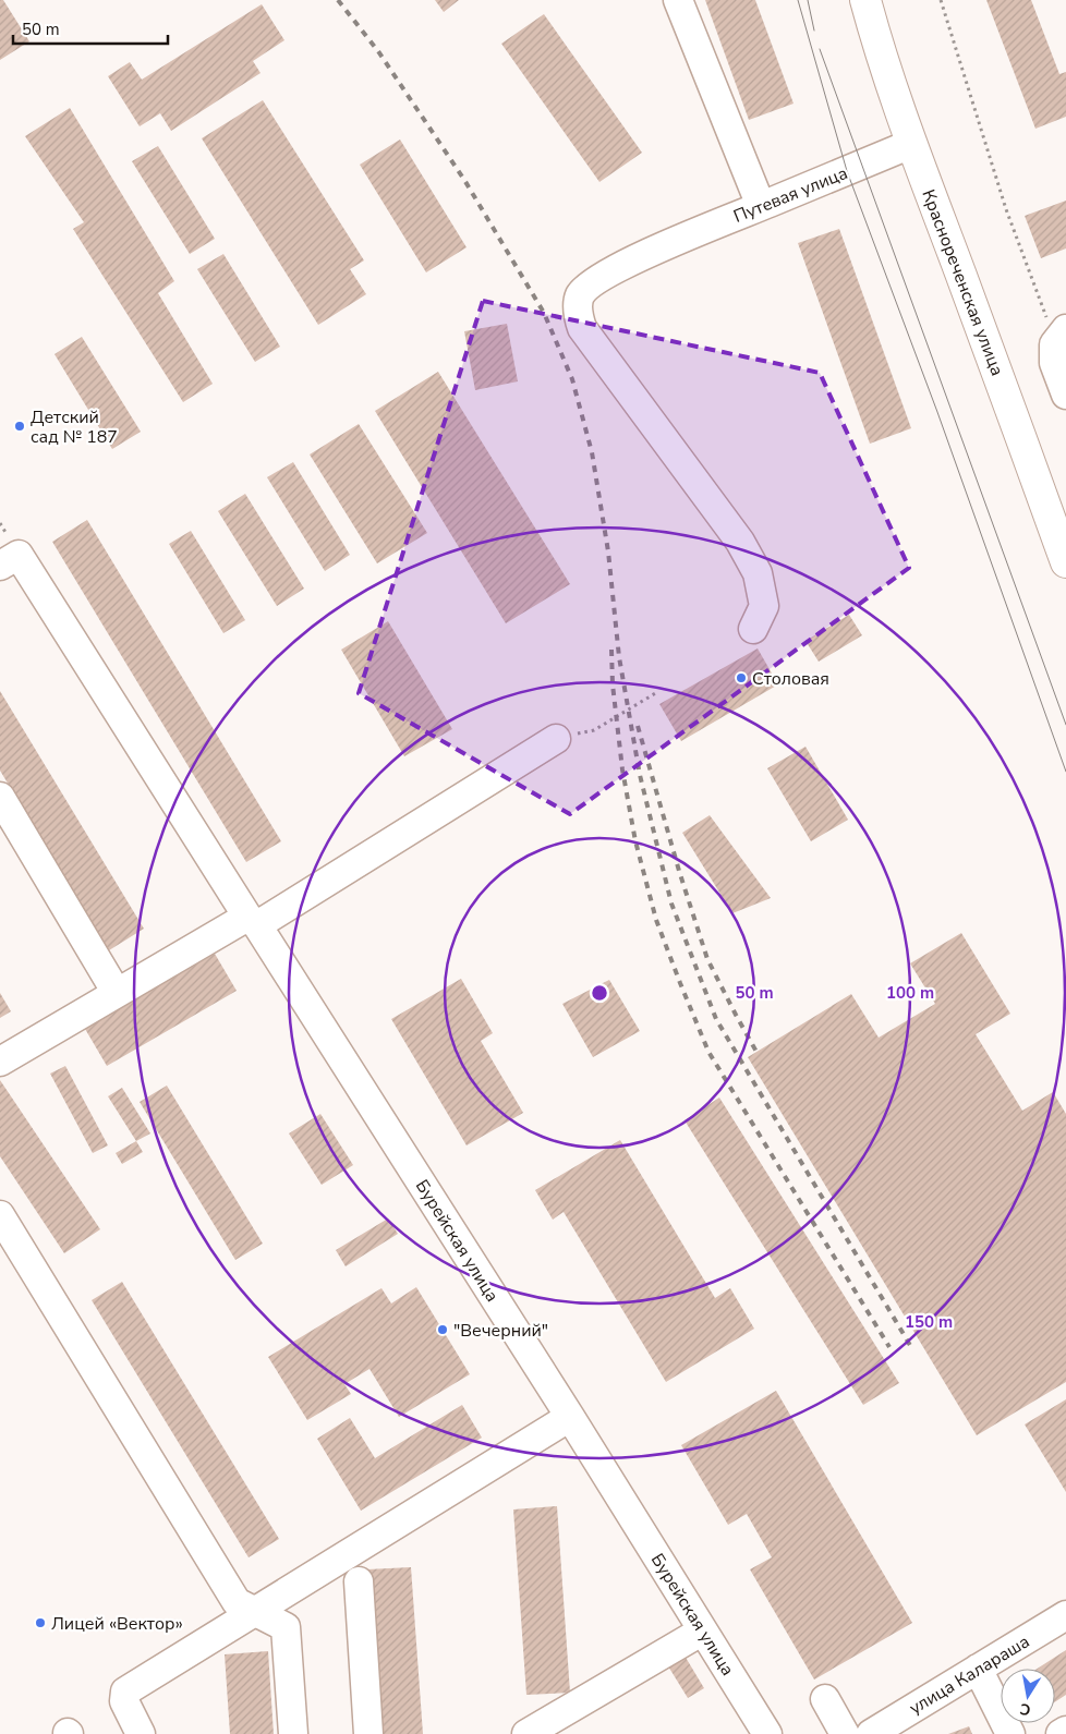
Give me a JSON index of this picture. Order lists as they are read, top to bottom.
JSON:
{
  "streets": {
    "main road": ["Краснореченская улица"],
    "street": ["Путевая улица", "Бурейская улица", "улица Калараша"]
  },
  "crossings": [
    ["Путевая улица", "Краснореченская улица"]
  ],
  "places": [
    "Детский сад № 187",
    "Столовая",
    "\"Вечерний\"",
    "Лицей «Вектор»"
  ],
  "scale_bar": "50 m",
  "north": "bottom",
  "rings": ["50 m", "100 m", "150 m"]
}
